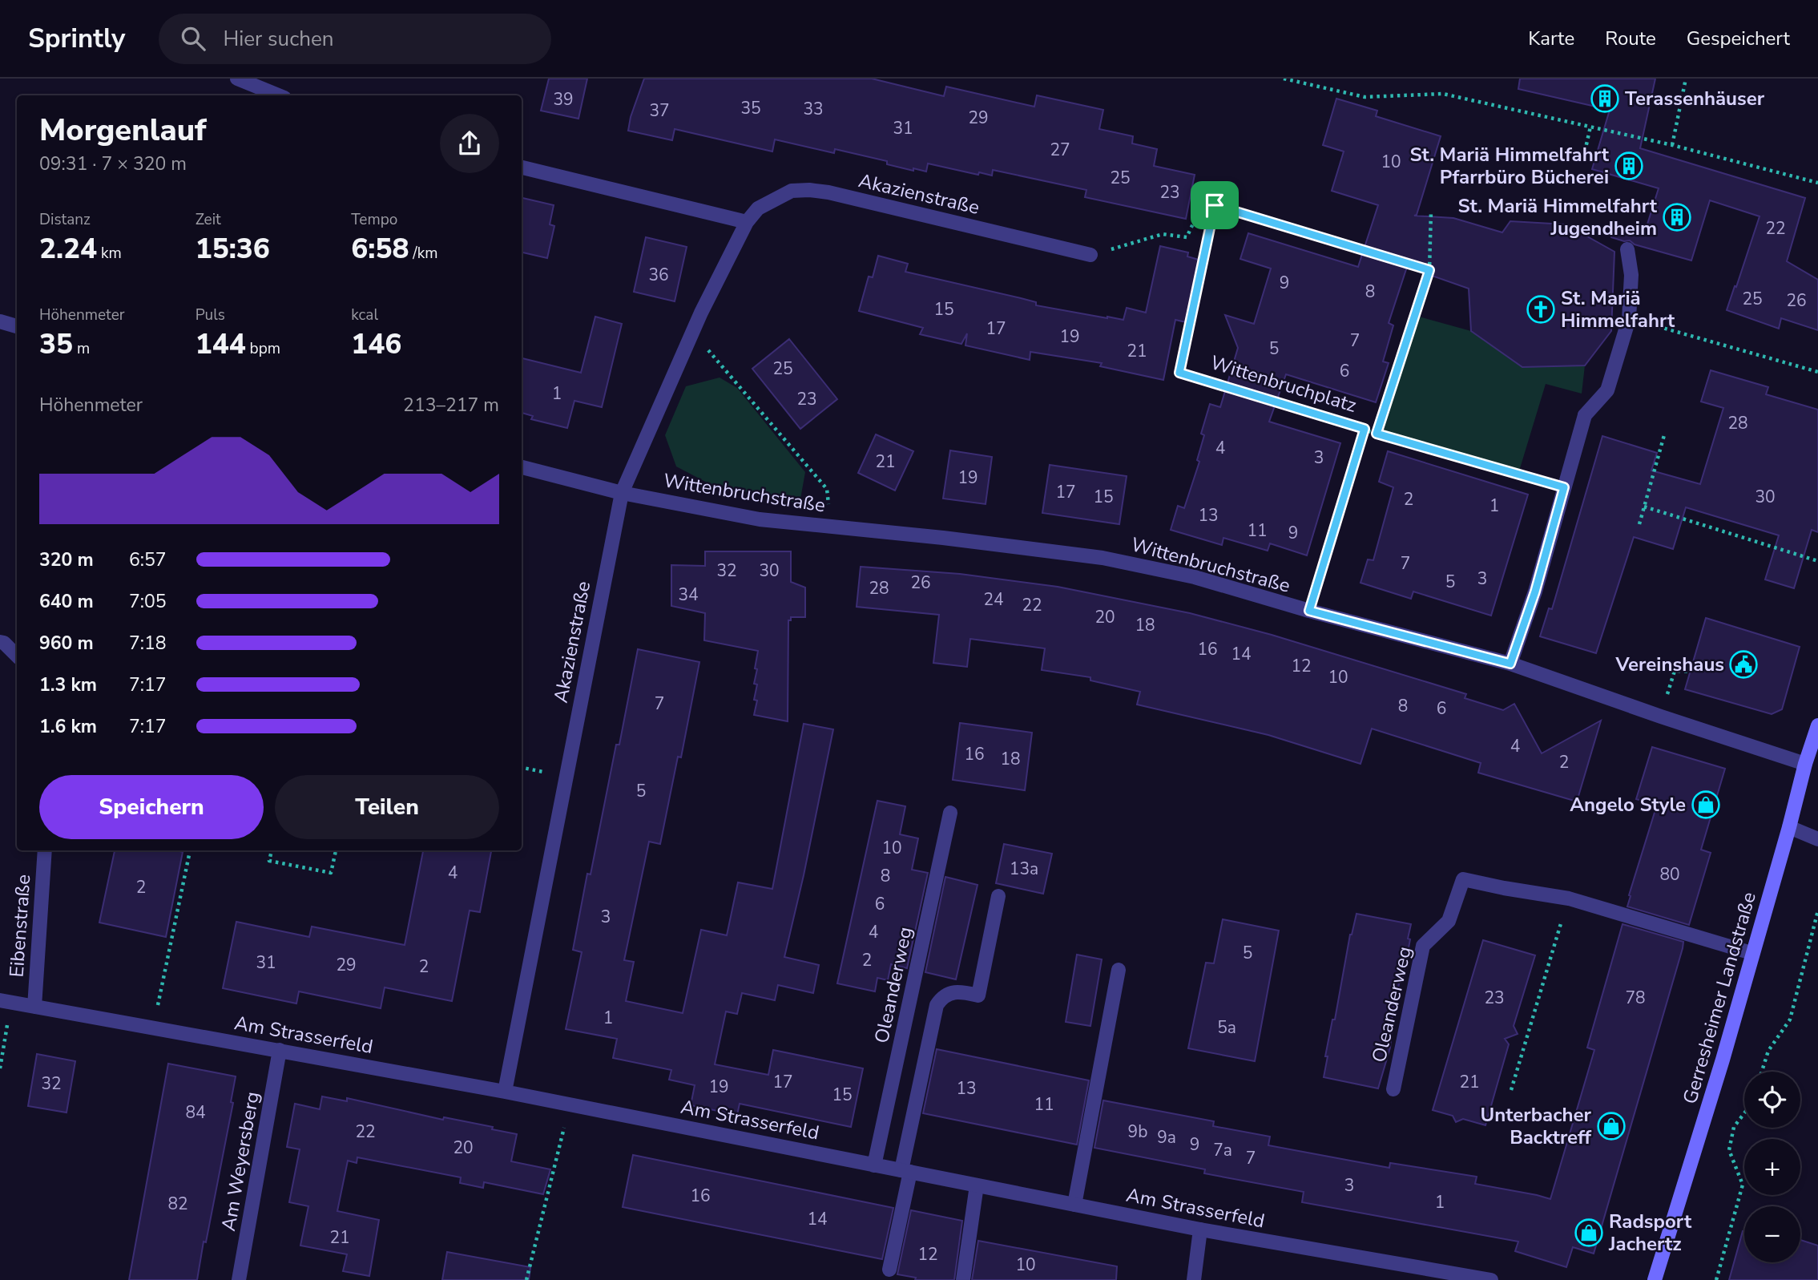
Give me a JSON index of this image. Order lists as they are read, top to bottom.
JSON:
{
  "streets": {
    "street": [
      "Akazienstraße",
      "Wittenbruchstraße",
      "Eibenstraße",
      "Oleanderweg",
      "Gerresheimer Landstraße",
      "Am Strasserfeld",
      "Am Weyersberg"
    ],
    "path": ["Wittenbruchplatz"]
  },
  "crossings": [
    ["Akazienstraße", "Wittenbruchstraße"],
    ["Akazienstraße", "Am Strasserfeld"],
    ["Wittenbruchstraße", "Gerresheimer Landstraße"],
    ["Eibenstraße", "Am Strasserfeld"],
    ["Oleanderweg", "Gerresheimer Landstraße"],
    ["Oleanderweg", "Am Strasserfeld"],
    ["Am Strasserfeld", "Am Weyersberg"]
  ],
  "places": {
    "building": ["Terassenhäuser", "St. Mariä Himmelfahrt Pfarrbüro Bücherei", "St. Mariä Himmelfahrt Jugendheim"],
    "church": ["St. Mariä Himmelfahrt"],
    "public building": ["Vereinshaus"],
    "shop": ["Angelo Style", "Unterbacher Backtreff", "Radsport Jachertz"]
  },
  "house_numbers": [
    "39",
    "35",
    "33",
    "37",
    "29",
    "31",
    "27",
    "10",
    "25",
    "23",
    "22",
    "36",
    "9",
    "8",
    "25",
    "26",
    "15",
    "17",
    "19",
    "7",
    "5",
    "21",
    "25",
    "6",
    "1",
    "23",
    "28",
    "4",
    "3",
    "21",
    "19",
    "17",
    "15",
    "30",
    "2",
    "1",
    "13",
    "11",
    "9",
    "7",
    "32",
    "30",
    "3",
    "5",
    "26",
    "28",
    "34",
    "24",
    "22",
    "20",
    "18",
    "16",
    "14",
    "12",
    "10",
    "7",
    "8",
    "6",
    "4",
    "16",
    "18",
    "2",
    "5",
    "10",
    "13a",
    "4",
    "80",
    "8",
    "2",
    "6",
    "3",
    "4",
    "5",
    "2",
    "31",
    "29",
    "2",
    "23",
    "78",
    "1",
    "5a",
    "17",
    "21",
    "32",
    "19",
    "13",
    "15",
    "11",
    "84",
    "22",
    "9b",
    "9a",
    "9",
    "20",
    "7a",
    "7",
    "3",
    "16",
    "1",
    "82",
    "14",
    "21",
    "12",
    "10"
  ],
  "page": {
    "header": "Sprintly",
    "search": "Hier suchen",
    "nav": ["Karte", "Route", "Gespeichert"],
    "heading": ["Morgenlauf", "09:31 · 7 × 320 m"],
    "stats": [
      ["Distanz", "2.24 km"],
      ["Zeit", "15:36"],
      ["Tempo", "6:58 /km"],
      ["Höhenmeter", "35 m"],
      ["Puls", "144 bpm"],
      ["kcal", "146"]
    ],
    "chart": ["Höhenmeter", "213–217 m"],
    "list": [
      {
        "name": "320 m",
        "note": "6:57"
      },
      {
        "name": "640 m",
        "note": "7:05"
      },
      {
        "name": "960 m",
        "note": "7:18"
      },
      {
        "name": "1.3 km",
        "note": "7:17"
      },
      {
        "name": "1.6 km",
        "note": "7:17"
      }
    ],
    "buttons": ["Speichern", "Teilen"],
    "map_buttons": ["+", "−"]
  }
}
